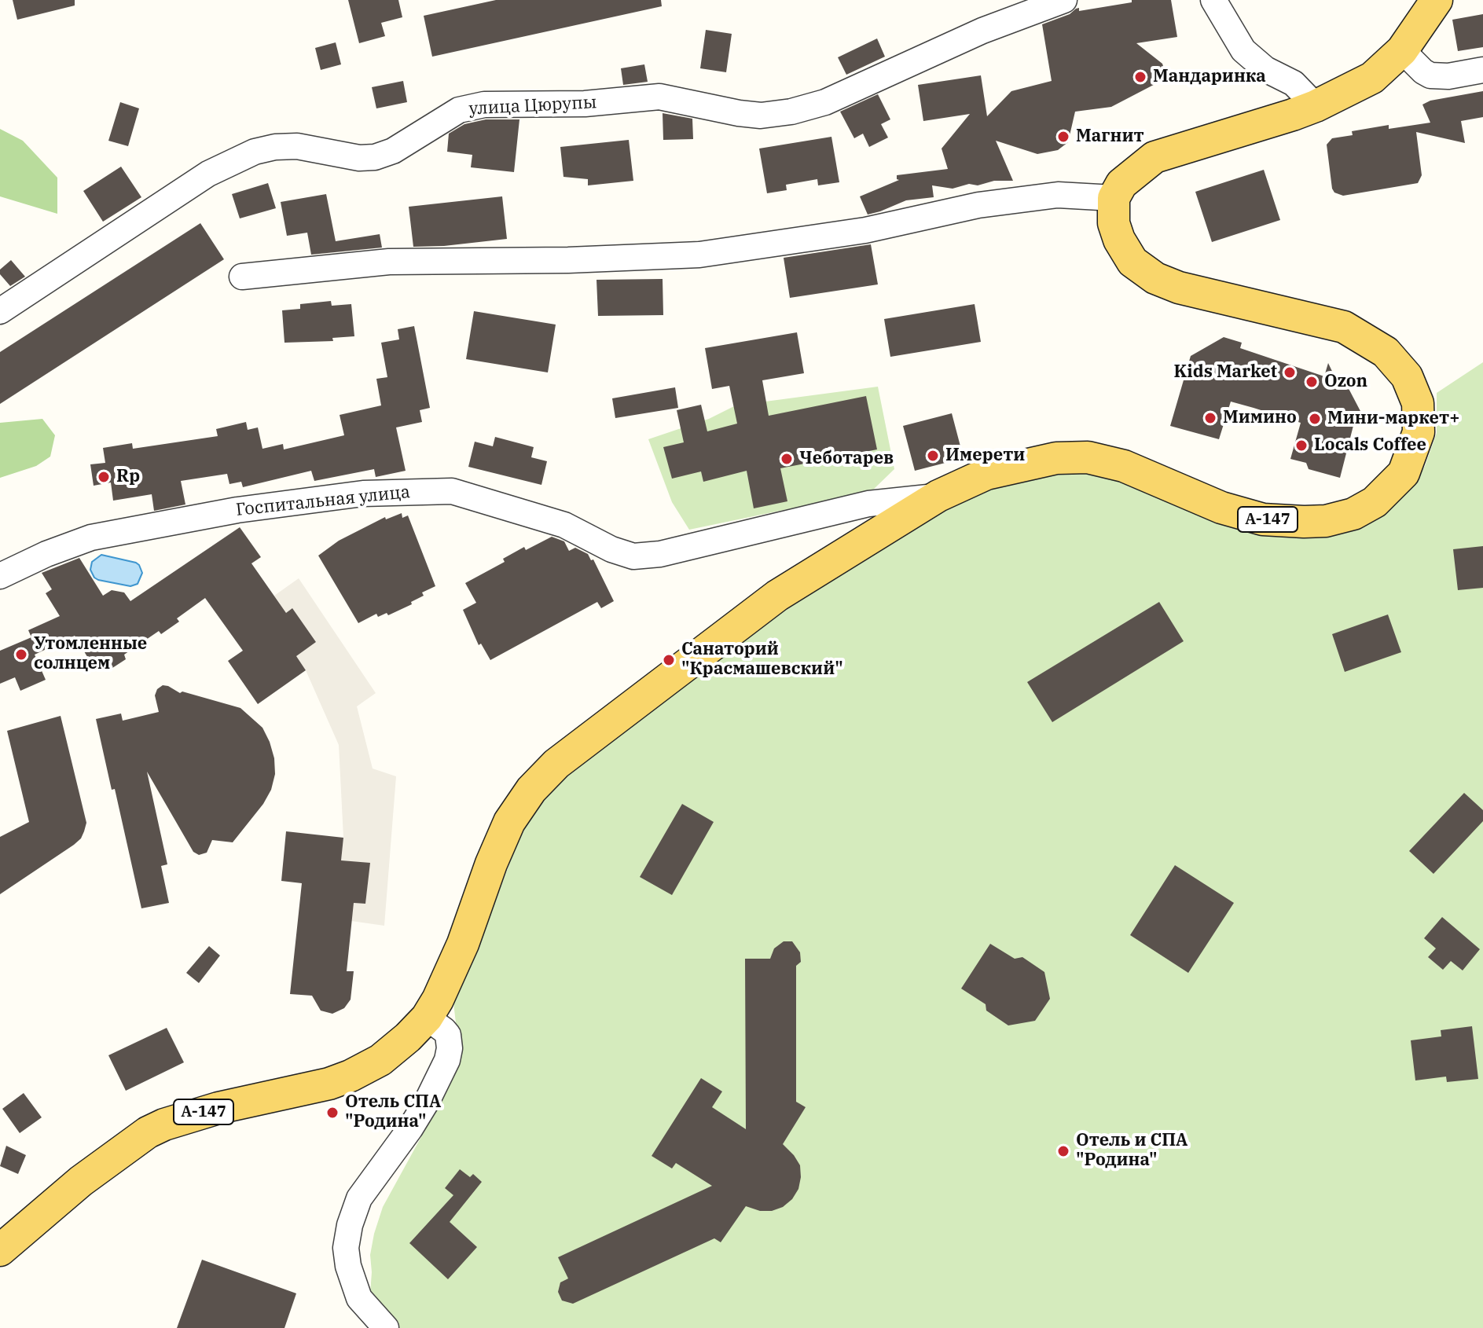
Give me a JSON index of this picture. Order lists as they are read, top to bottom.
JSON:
{
  "streets": {
    "main road": ["А-147"],
    "street": ["улица Цюрупы", "Госпитальная улица"]
  },
  "crossings": [
    ["Госпитальная улица", "А-147"]
  ],
  "places": [
    "Мандаринка",
    "Магнит",
    "Kids Market",
    "Ozon",
    "Мимино",
    "Мини-маркет+",
    "Locals Coffee",
    "Имерети",
    "Чеботарев",
    "Rp",
    "Утомленные солнцем",
    "Санаторий \"Красмашевский\"",
    "Отель СПА \"Родина\"",
    "Отель и СПА \"Родина\""
  ]
}
